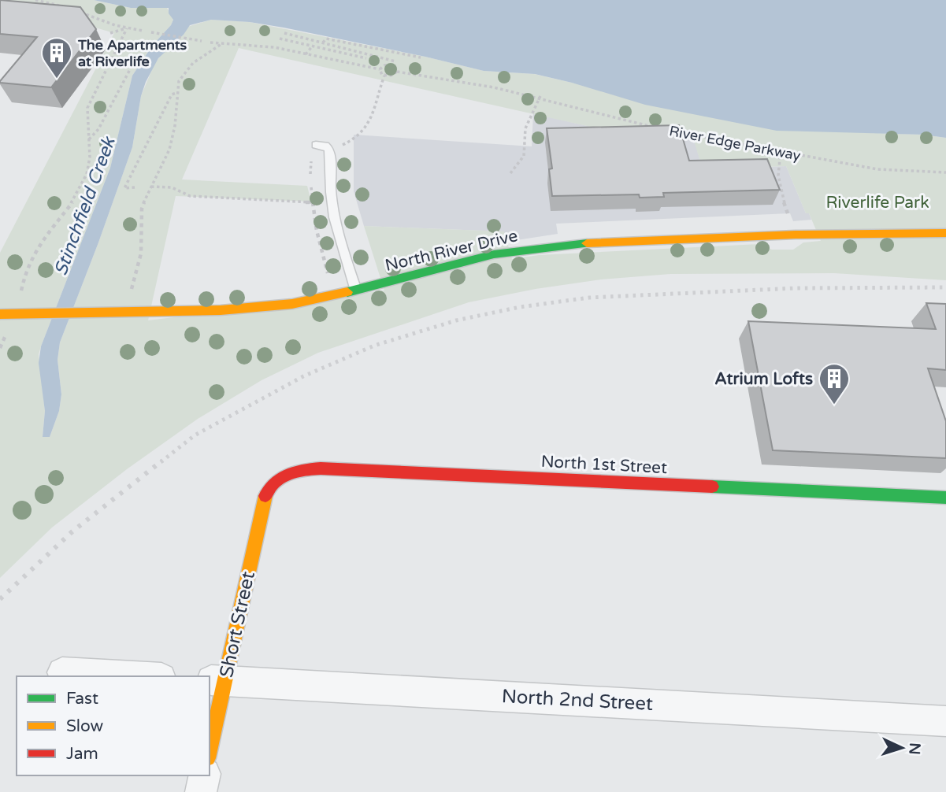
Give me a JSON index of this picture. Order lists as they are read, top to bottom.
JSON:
{
  "streets": {
    "street": [
      "North River Drive",
      "North 1st Street",
      "Short Street",
      "North 2nd Street"
    ],
    "path": ["River Edge Parkway"]
  },
  "crossings": [
    ["North 1st Street", "Short Street"],
    ["Short Street", "North 2nd Street"]
  ],
  "water": ["Stinchfield Creek"],
  "parks": ["Riverlife Park"],
  "places": {
    "building": ["The Apartments at Riverlife", "Atrium Lofts"]
  },
  "legend": ["Fast", "Slow", "Jam"],
  "north": "right"
}
